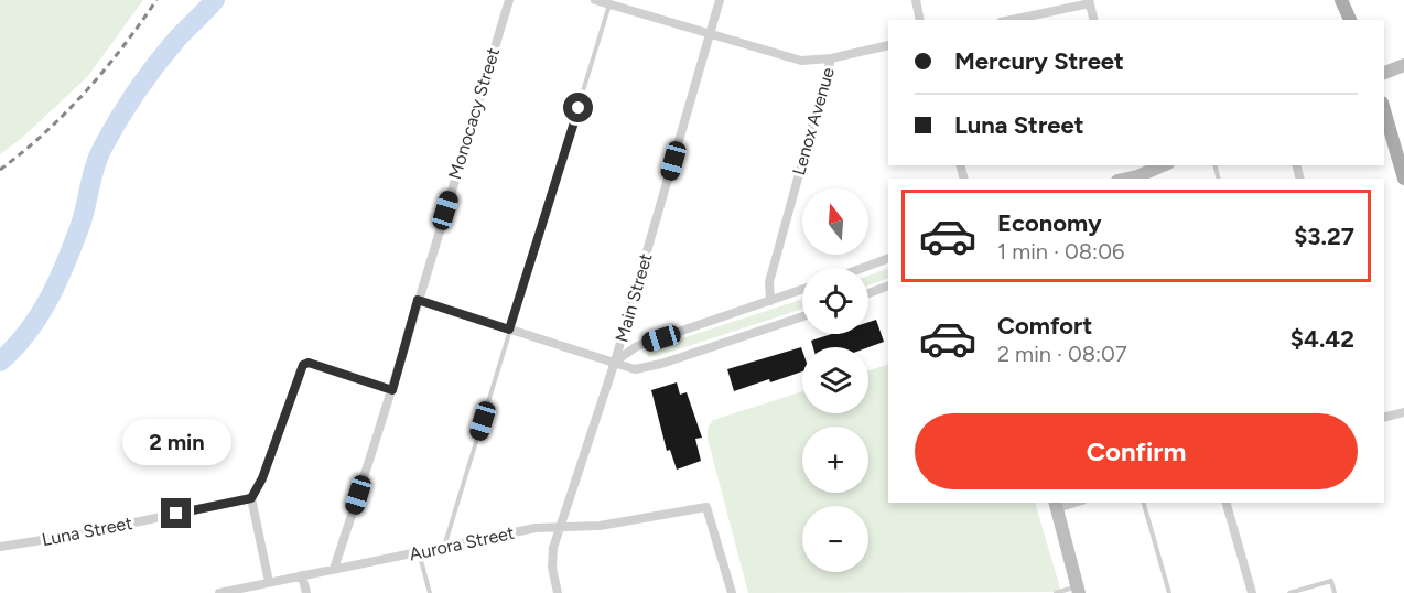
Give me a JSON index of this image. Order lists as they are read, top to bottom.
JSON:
{
  "streets": {
    "street": [
      "Monocacy Street",
      "Lenox Avenue",
      "Main Street",
      "Luna Street",
      "Aurora Street"
    ]
  },
  "crossings": [
    ["Monocacy Street", "Aurora Street"],
    ["Main Street", "Aurora Street"]
  ],
  "north": "top",
  "page": {
    "banner": ["Mercury Street", "Luna Street"],
    "map_buttons": ["+", "−"],
    "list": [
      {
        "name": "Economy",
        "note": "1 min · 08:06",
        "value": "$3.27"
      },
      {
        "name": "Comfort",
        "note": "2 min · 08:07",
        "value": "$4.42"
      }
    ],
    "buttons": "Confirm",
    "bubble": "2 min"
  }
}
